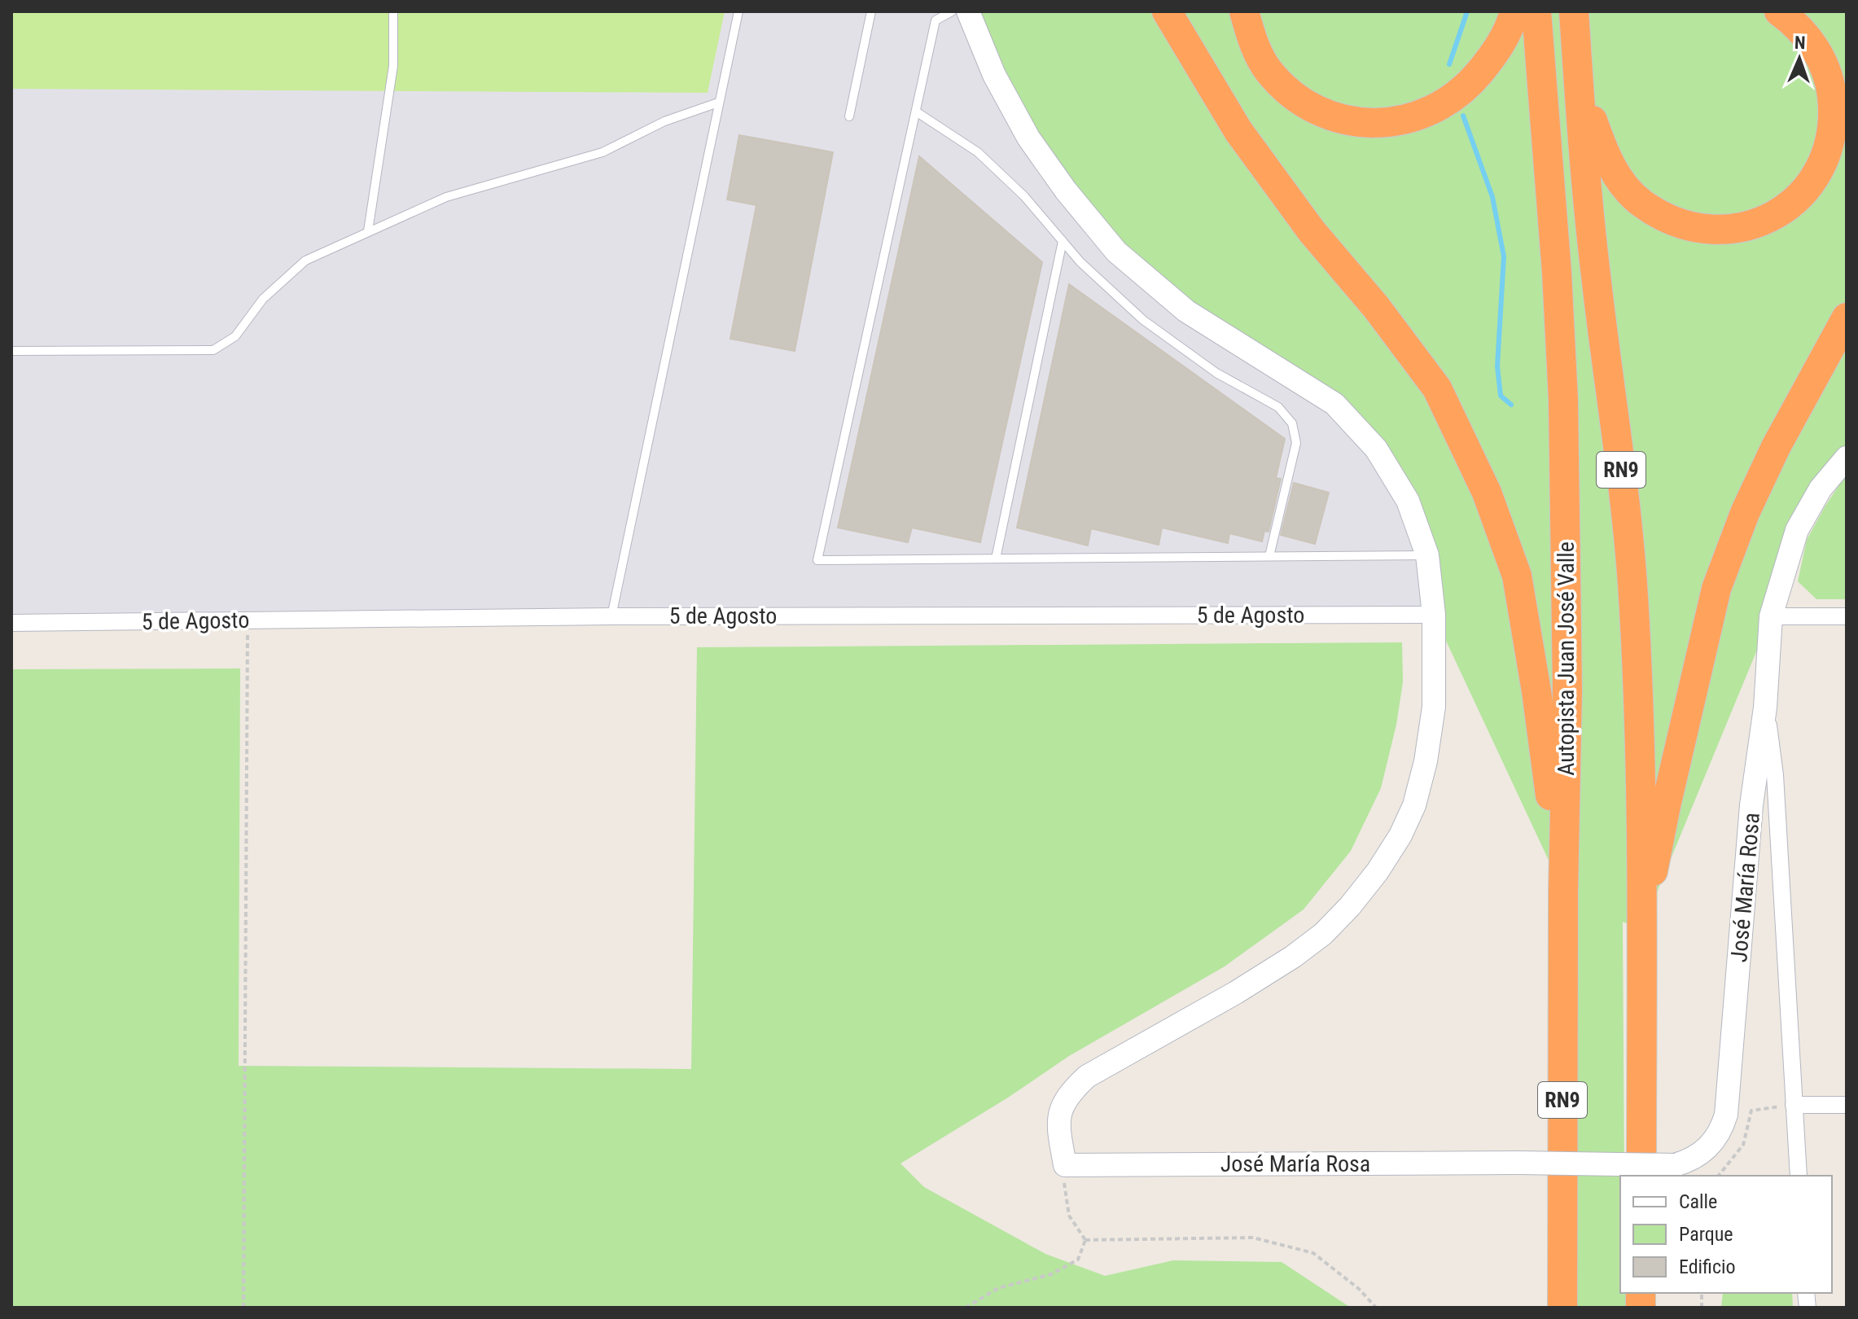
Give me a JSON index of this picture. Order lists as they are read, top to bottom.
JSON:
{
  "streets": {
    "highway": ["RN9", "Autopista Juan José Valle"],
    "main road": ["José María Rosa"],
    "street": ["5 de Agosto"]
  },
  "legend": ["Calle", "Parque", "Edificio"],
  "north": "top"
}
